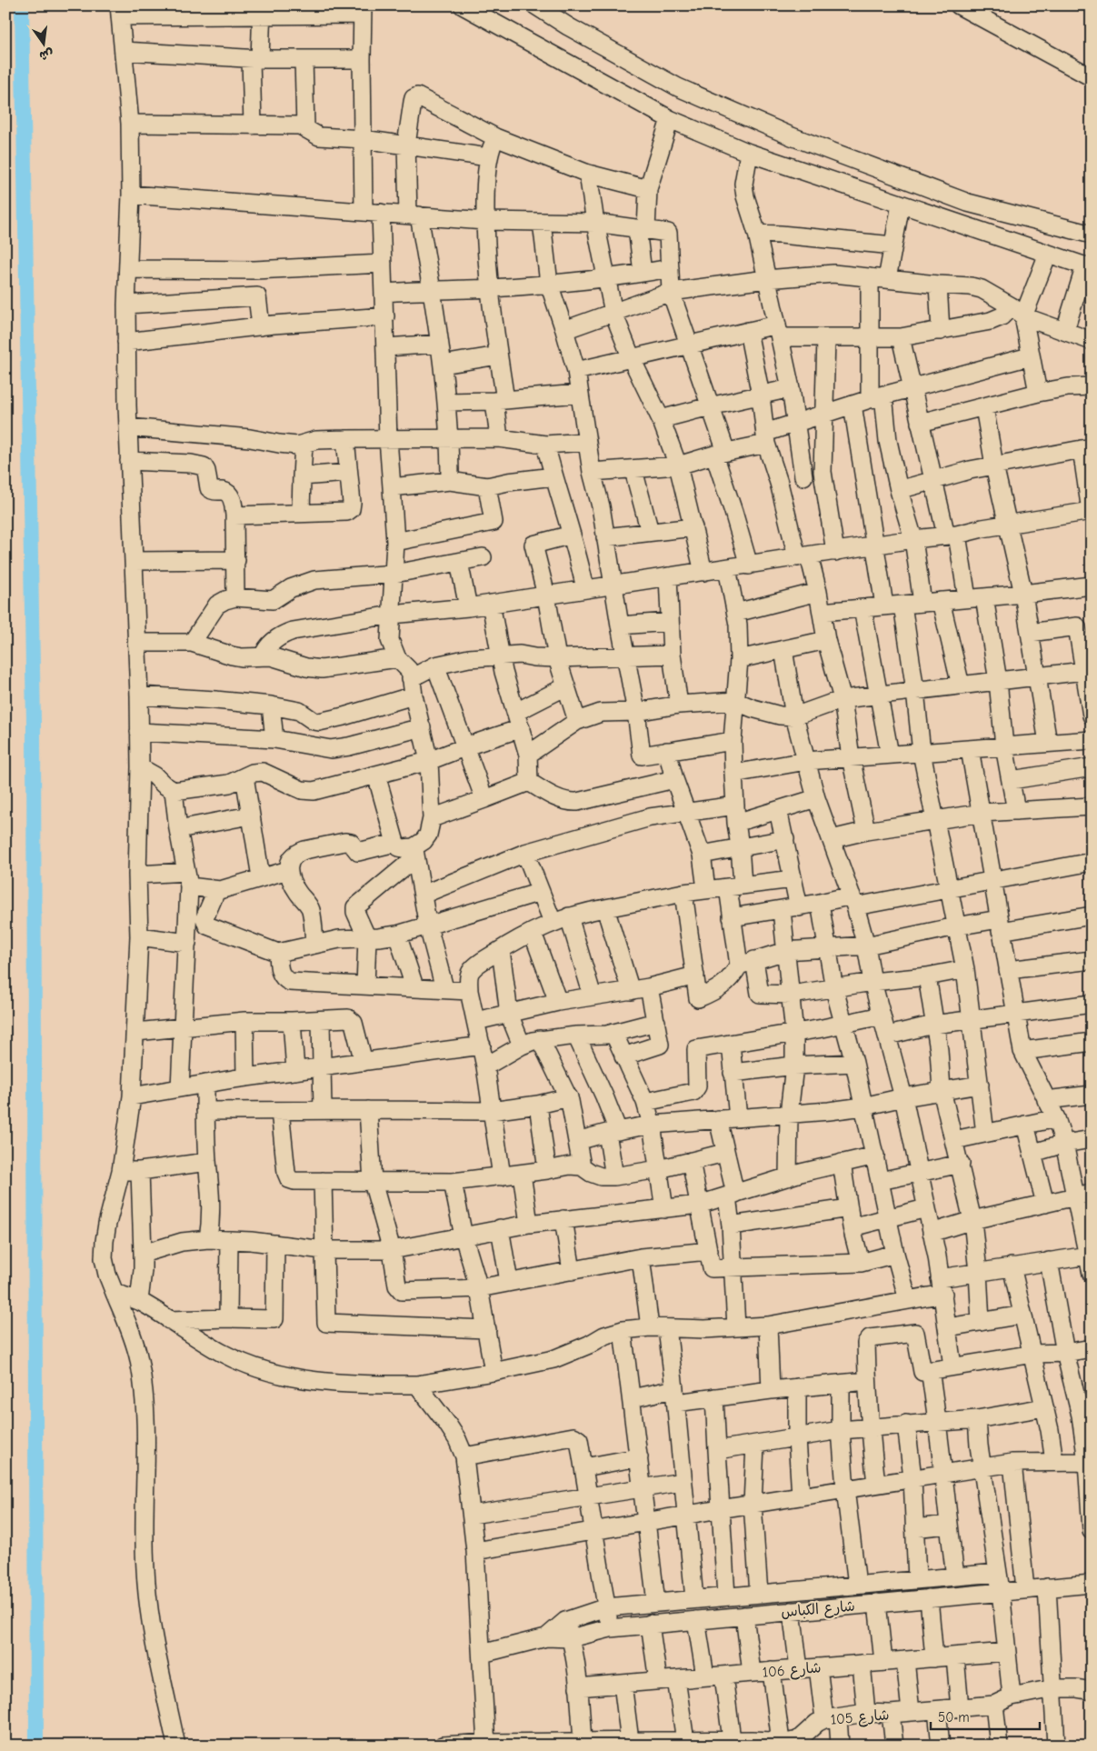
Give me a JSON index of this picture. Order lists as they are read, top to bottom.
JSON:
{
  "streets": {
    "street": ["شارع الكباس", "شارع 106", "شارع 105"]
  },
  "scale_bar": "50 m",
  "north": "bottom"
}
